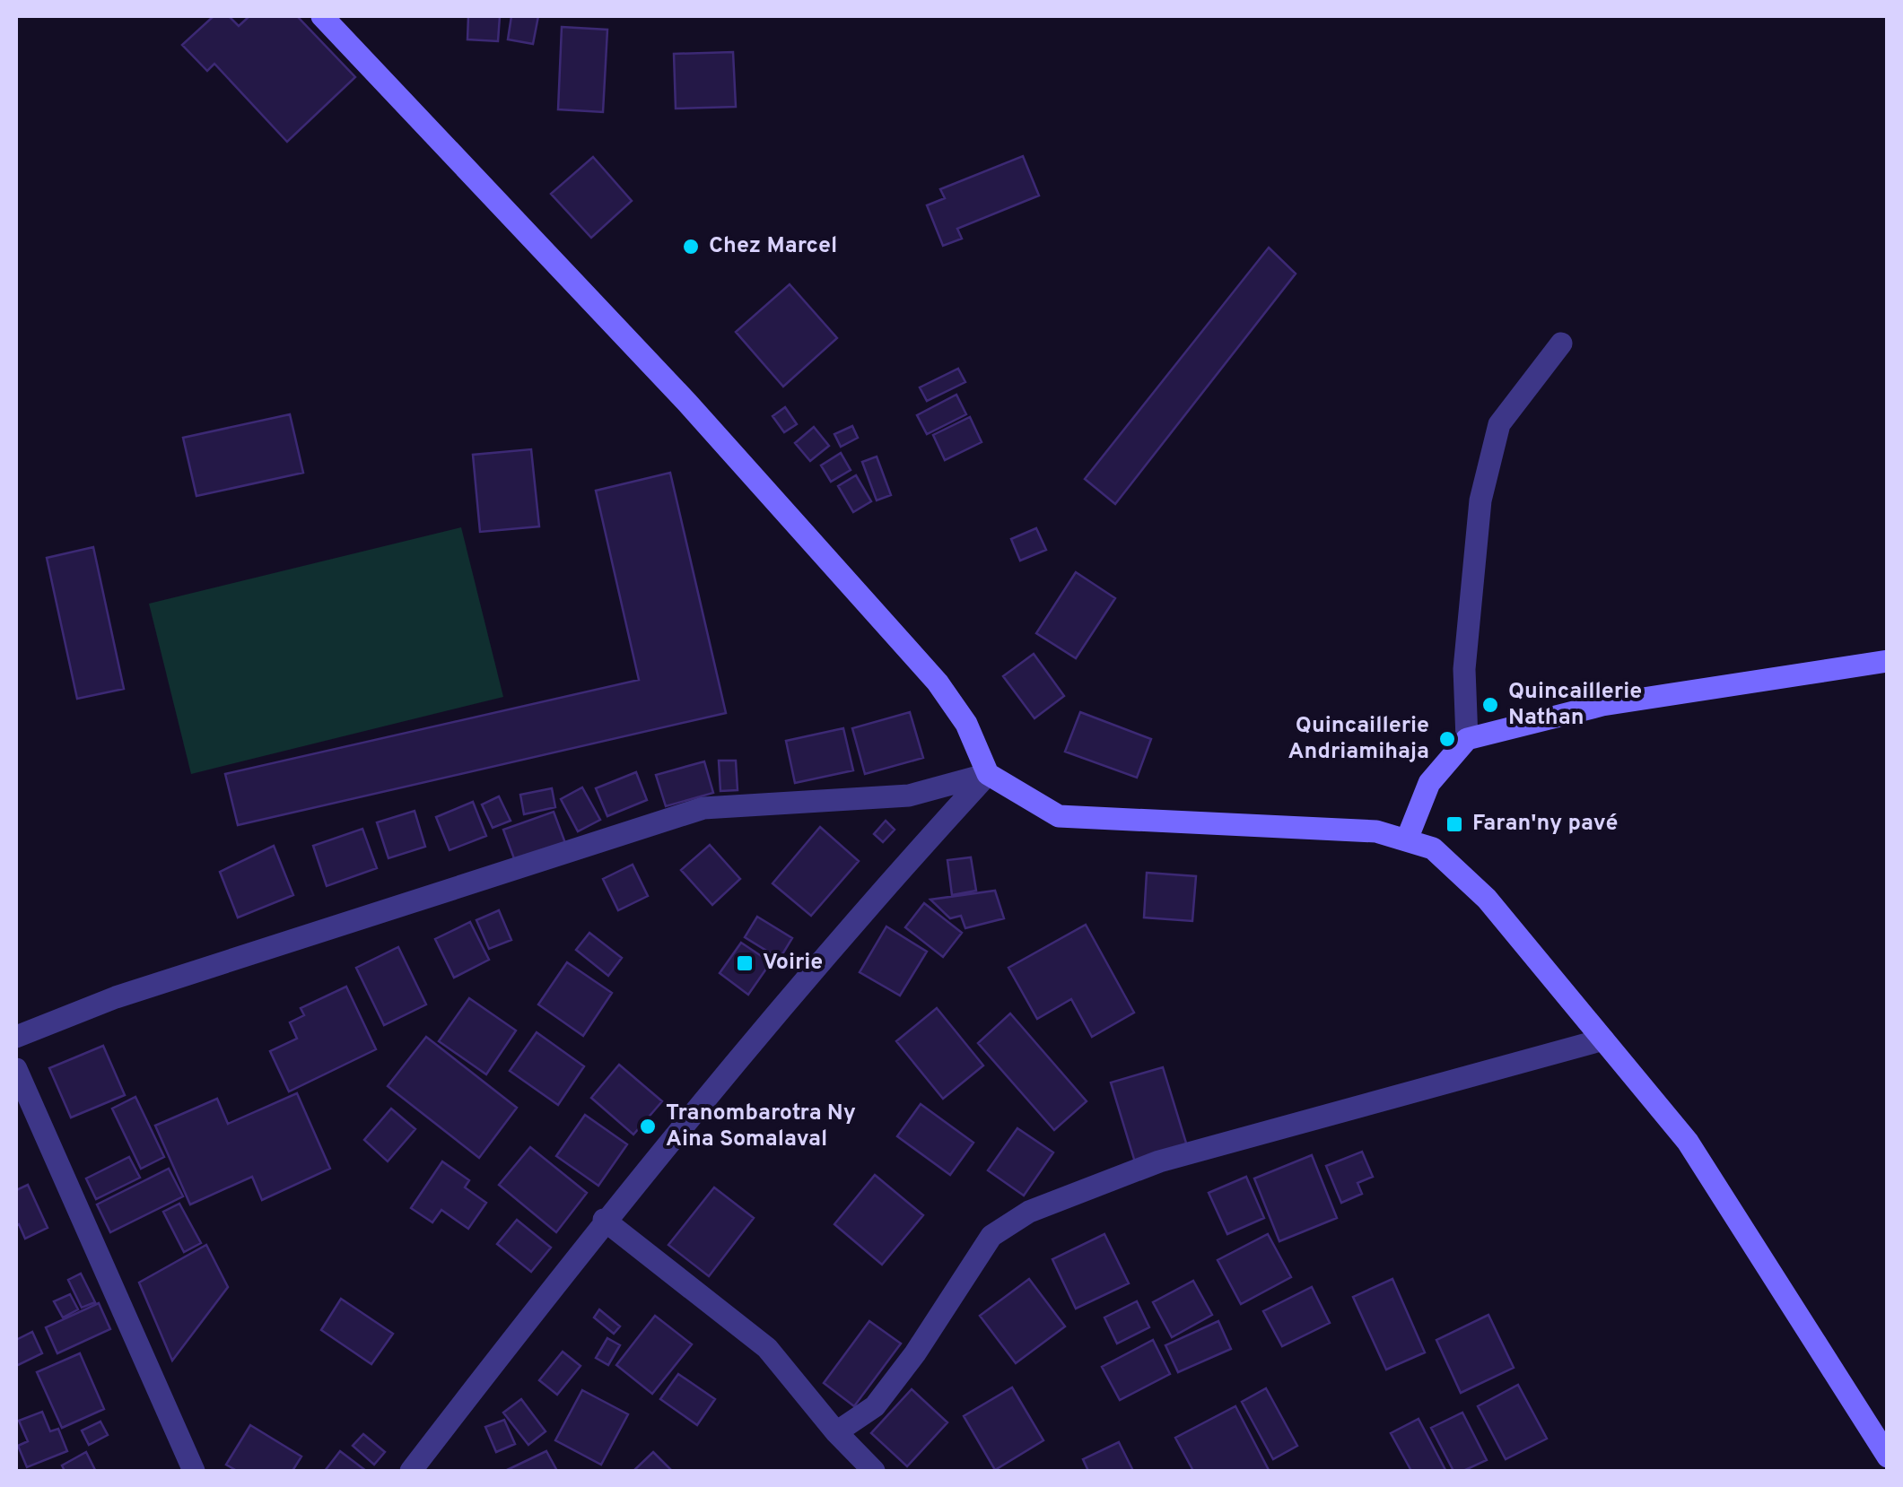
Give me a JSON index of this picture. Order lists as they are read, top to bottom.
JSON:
{
  "places": {
    "other": [
      "Chez Marcel",
      "Quincaillerie Nathan",
      "Quincaillerie Andriamihaja",
      "Tranombarotra Ny Aina Somalaval"
    ],
    "transit": ["Faran'ny pavé", "Voirie"]
  }
}
